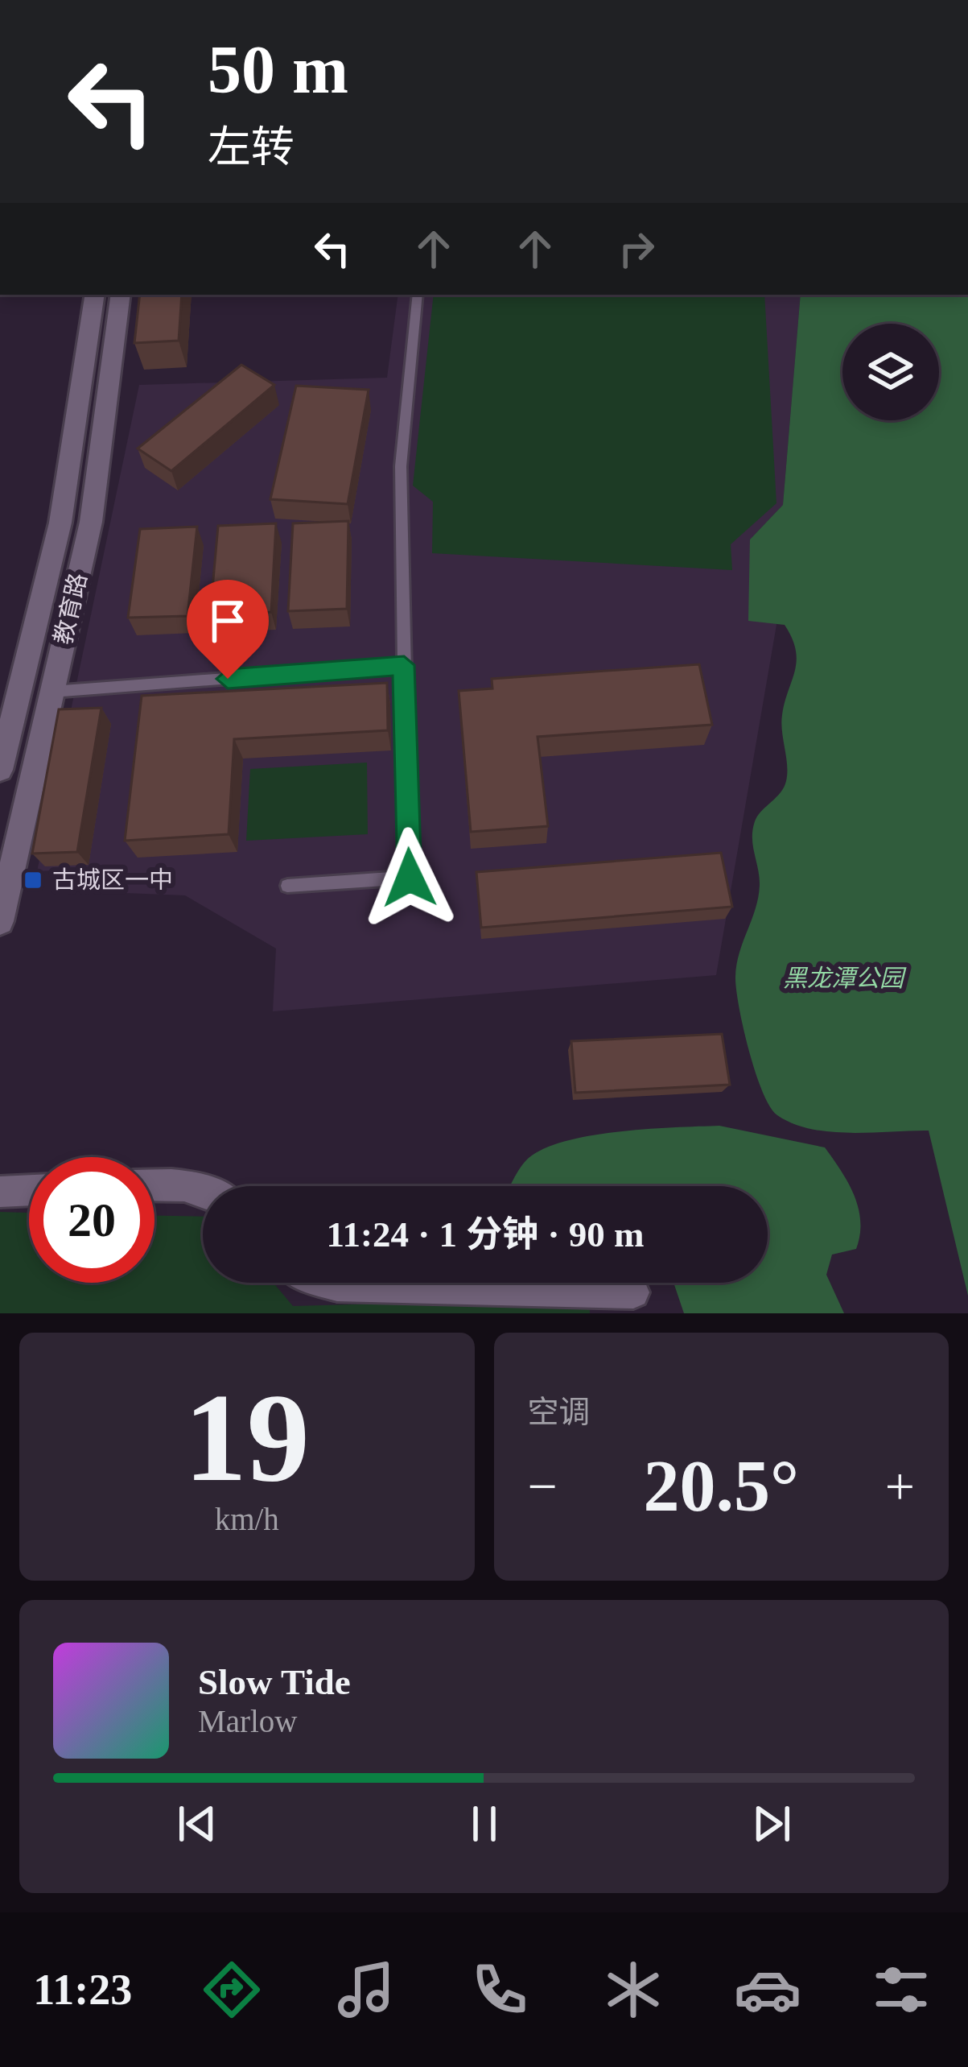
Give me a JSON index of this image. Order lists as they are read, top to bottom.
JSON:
{
  "streets": {
    "street": ["教育路"]
  },
  "parks": ["黑龙潭公园"],
  "places": {
    "transit": ["古城区一中"]
  },
  "page": {
    "turn": ["50 m", "左转"],
    "limit": "20",
    "trip": "11:24 · 1 分钟 · 90 m",
    "tile": [
      ["19", "km/h"],
      "空调"
    ],
    "heat": ["−", "20.5°", "+"],
    "song": ["Slow Tide", "Marlow"],
    "tabs": "11:23"
  }
}
